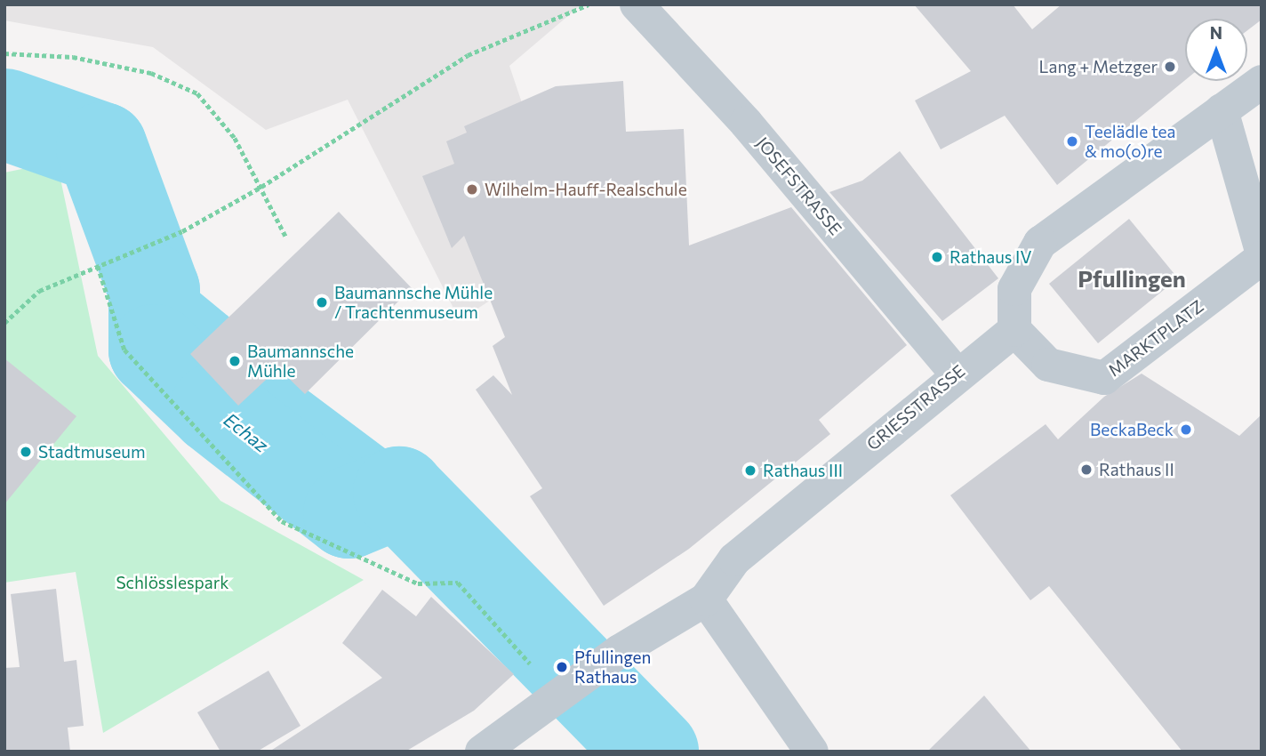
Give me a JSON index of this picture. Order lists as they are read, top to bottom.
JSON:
{
  "streets": {
    "street": ["JOSEFSTRASSE", "MARKTPLATZ", "GRIESSTRASSE"]
  },
  "crossings": [
    ["JOSEFSTRASSE", "GRIESSTRASSE"],
    ["MARKTPLATZ", "GRIESSTRASSE"]
  ],
  "districts": ["Pfullingen"],
  "water": ["Echaz"],
  "parks": ["Schlösslespark"],
  "places": [
    "Lang + Metzger",
    "Teelädle tea & mo(o)re",
    "Wilhelm-Hauff-Realschule",
    "Rathaus IV",
    "Baumannsche Mühle / Trachtenmuseum",
    "Baumannsche Mühle",
    "BeckaBeck",
    "Stadtmuseum",
    "Rathaus II",
    "Rathaus III",
    "Pfullingen Rathaus"
  ],
  "north": "top"
}
